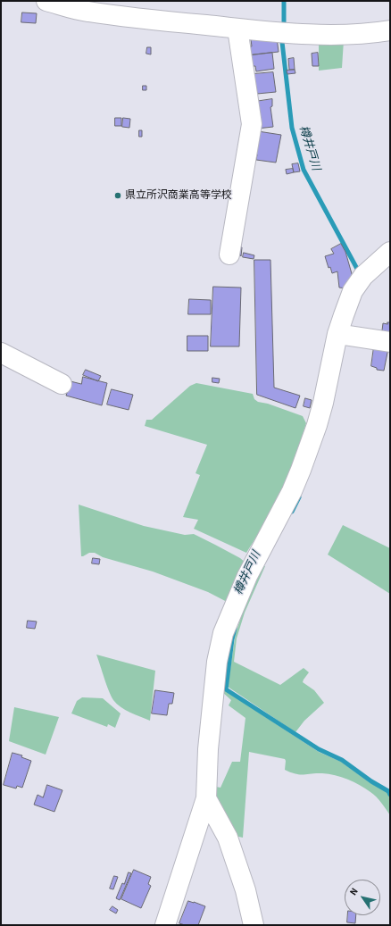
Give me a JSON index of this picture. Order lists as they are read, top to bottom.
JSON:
{
  "water": ["樽井戸川"],
  "places": ["県立所沢商業高等学校"],
  "north": "top left"
}
